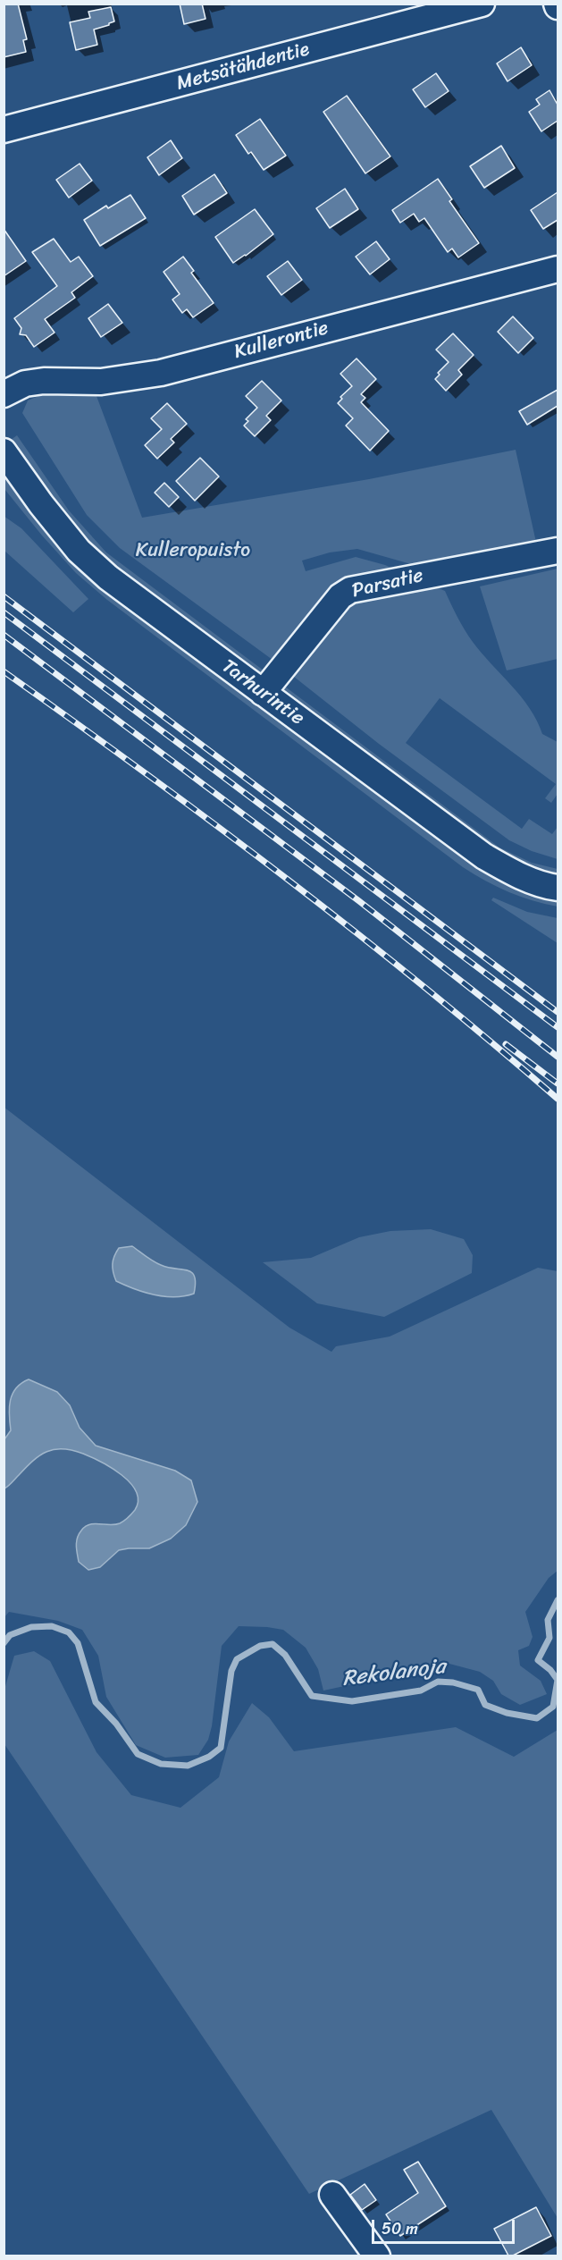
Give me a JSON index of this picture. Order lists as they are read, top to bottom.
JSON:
{
  "streets": {
    "street": [
      "Metsätähdentie",
      "Kullerontie",
      "Parsatie",
      "Tarhurintie"
    ]
  },
  "crossings": [
    ["Parsatie", "Tarhurintie"]
  ],
  "water": ["Rekolanoja"],
  "parks": ["Kulleropuisto"],
  "scale_bar": "50 m"
}
